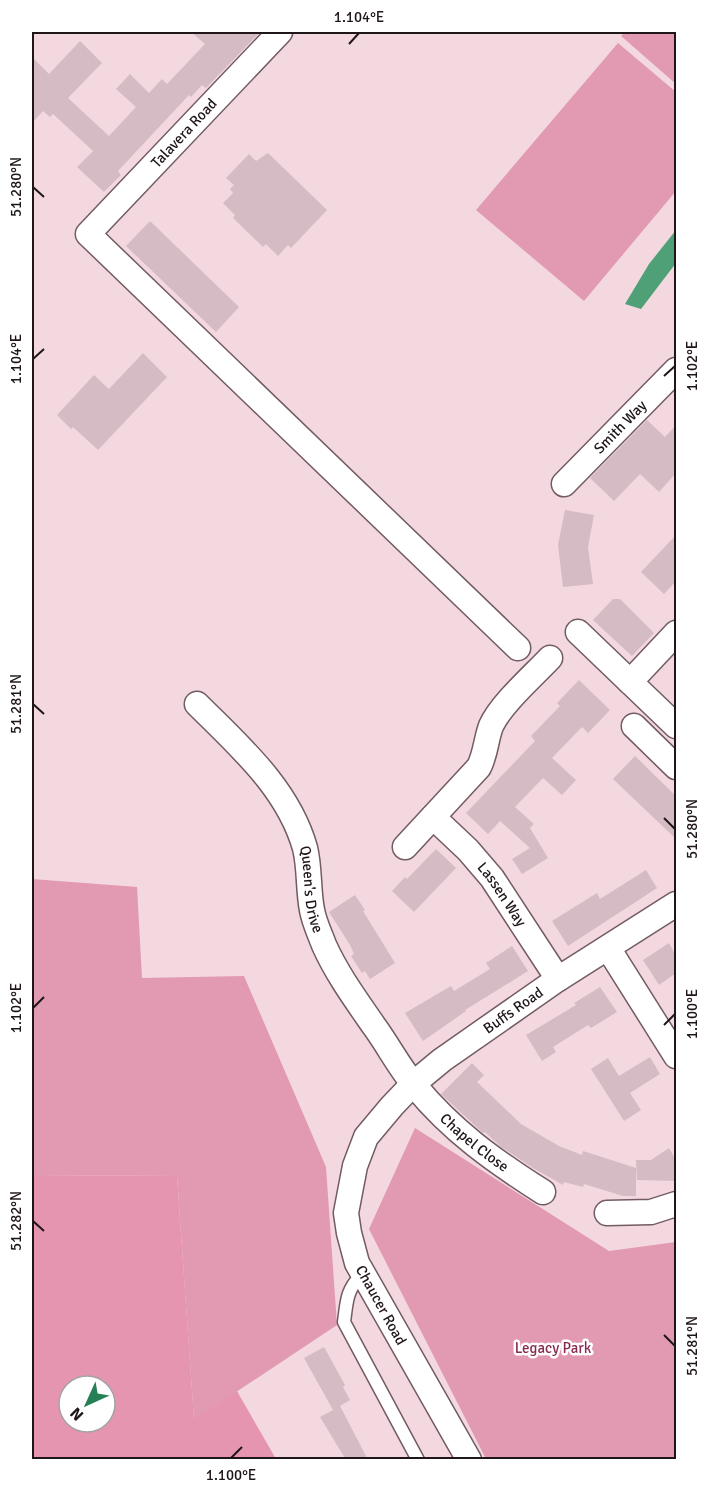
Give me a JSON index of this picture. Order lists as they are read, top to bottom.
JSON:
{
  "streets": {
    "street": [
      "Talavera Road",
      "Smith Way",
      "Queen's Drive",
      "Lassen Way",
      "Buffs Road",
      "Chapel Close",
      "Chaucer Road"
    ]
  },
  "crossings": [
    ["Queen's Drive", "Buffs Road"],
    ["Queen's Drive", "Chapel Close"],
    ["Lassen Way", "Buffs Road"],
    ["Buffs Road", "Chapel Close"],
    ["Buffs Road", "Chaucer Road"]
  ],
  "parks": ["Legacy Park"],
  "north": "bottom left",
  "coordinates": [
    "1.104°E",
    "51.280°N",
    "1.102°E",
    "51.281°N",
    "1.100°E",
    "51.282°N"
  ]
}
